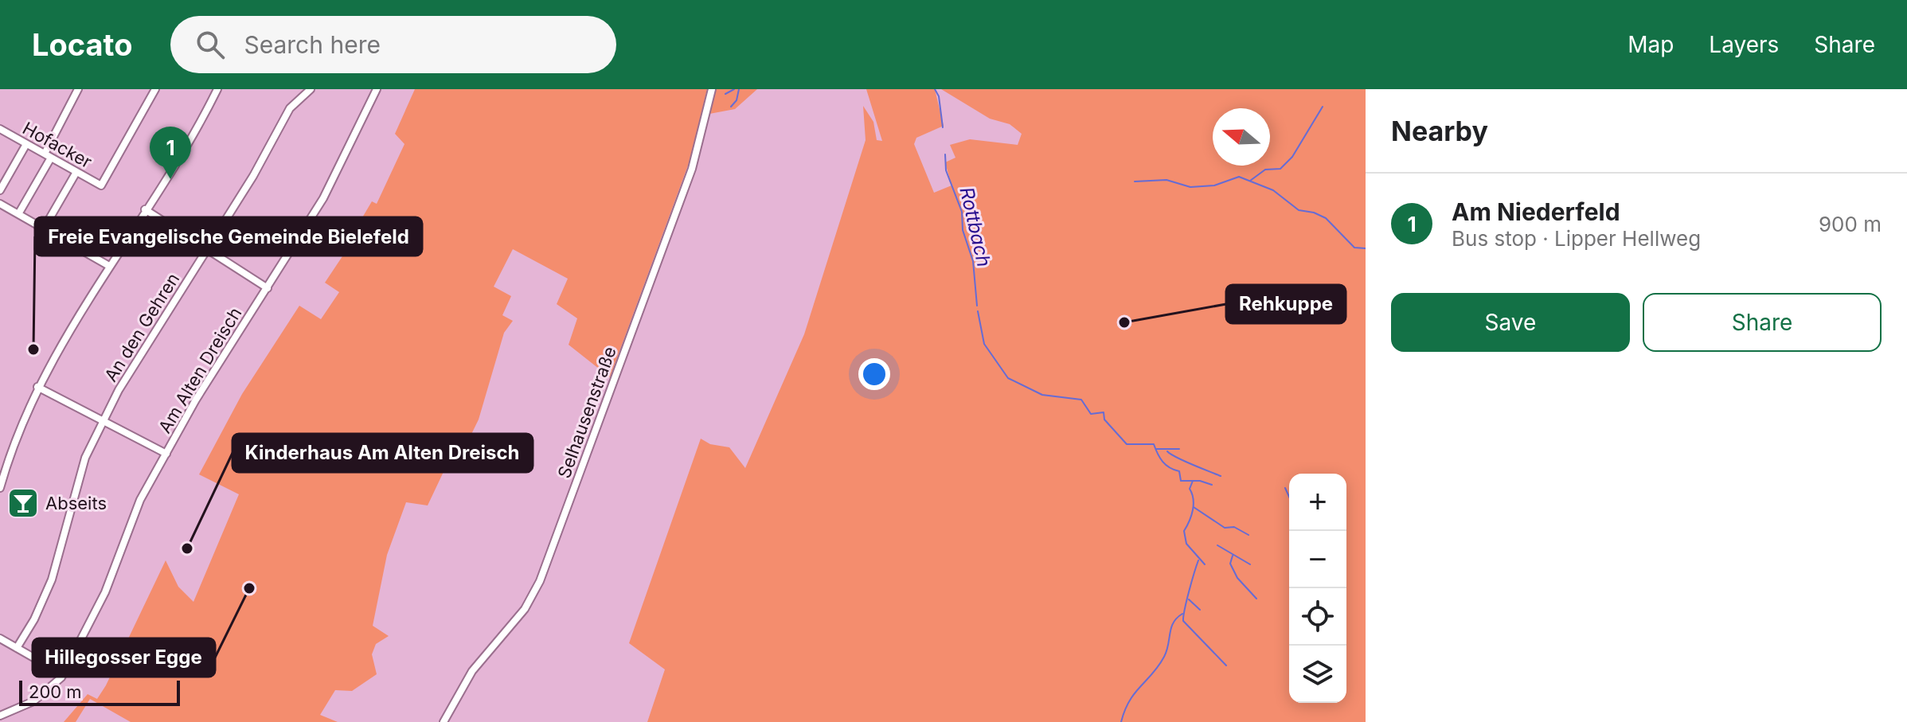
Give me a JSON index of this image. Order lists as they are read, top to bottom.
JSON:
{
  "streets": {
    "street": [
      "Hofacker",
      "An den Gehren",
      "Am Alten Dreisch",
      "Selhausenstraße"
    ]
  },
  "water": ["Rottbach"],
  "places": {
    "other": [
      "Rehkuppe",
      "Freie Evangelische Gemeinde Bielefeld",
      "Kinderhaus Am Alten Dreisch",
      "Hillegosser Egge"
    ],
    "bar": ["Abseits"]
  },
  "scale_bar": "200 m",
  "north": "left",
  "page": {
    "header": "Locato",
    "search": "Search here",
    "nav": ["Map", "Layers", "Share"],
    "heading": "Nearby",
    "pins": "1",
    "list": [
      {
        "mark": "1",
        "name": "Am Niederfeld",
        "note": "Bus stop · Lipper Hellweg",
        "value": "900 m"
      }
    ],
    "buttons": ["Save", "Share"],
    "map_buttons": ["+", "−"],
    "scale": "200 m"
  }
}
